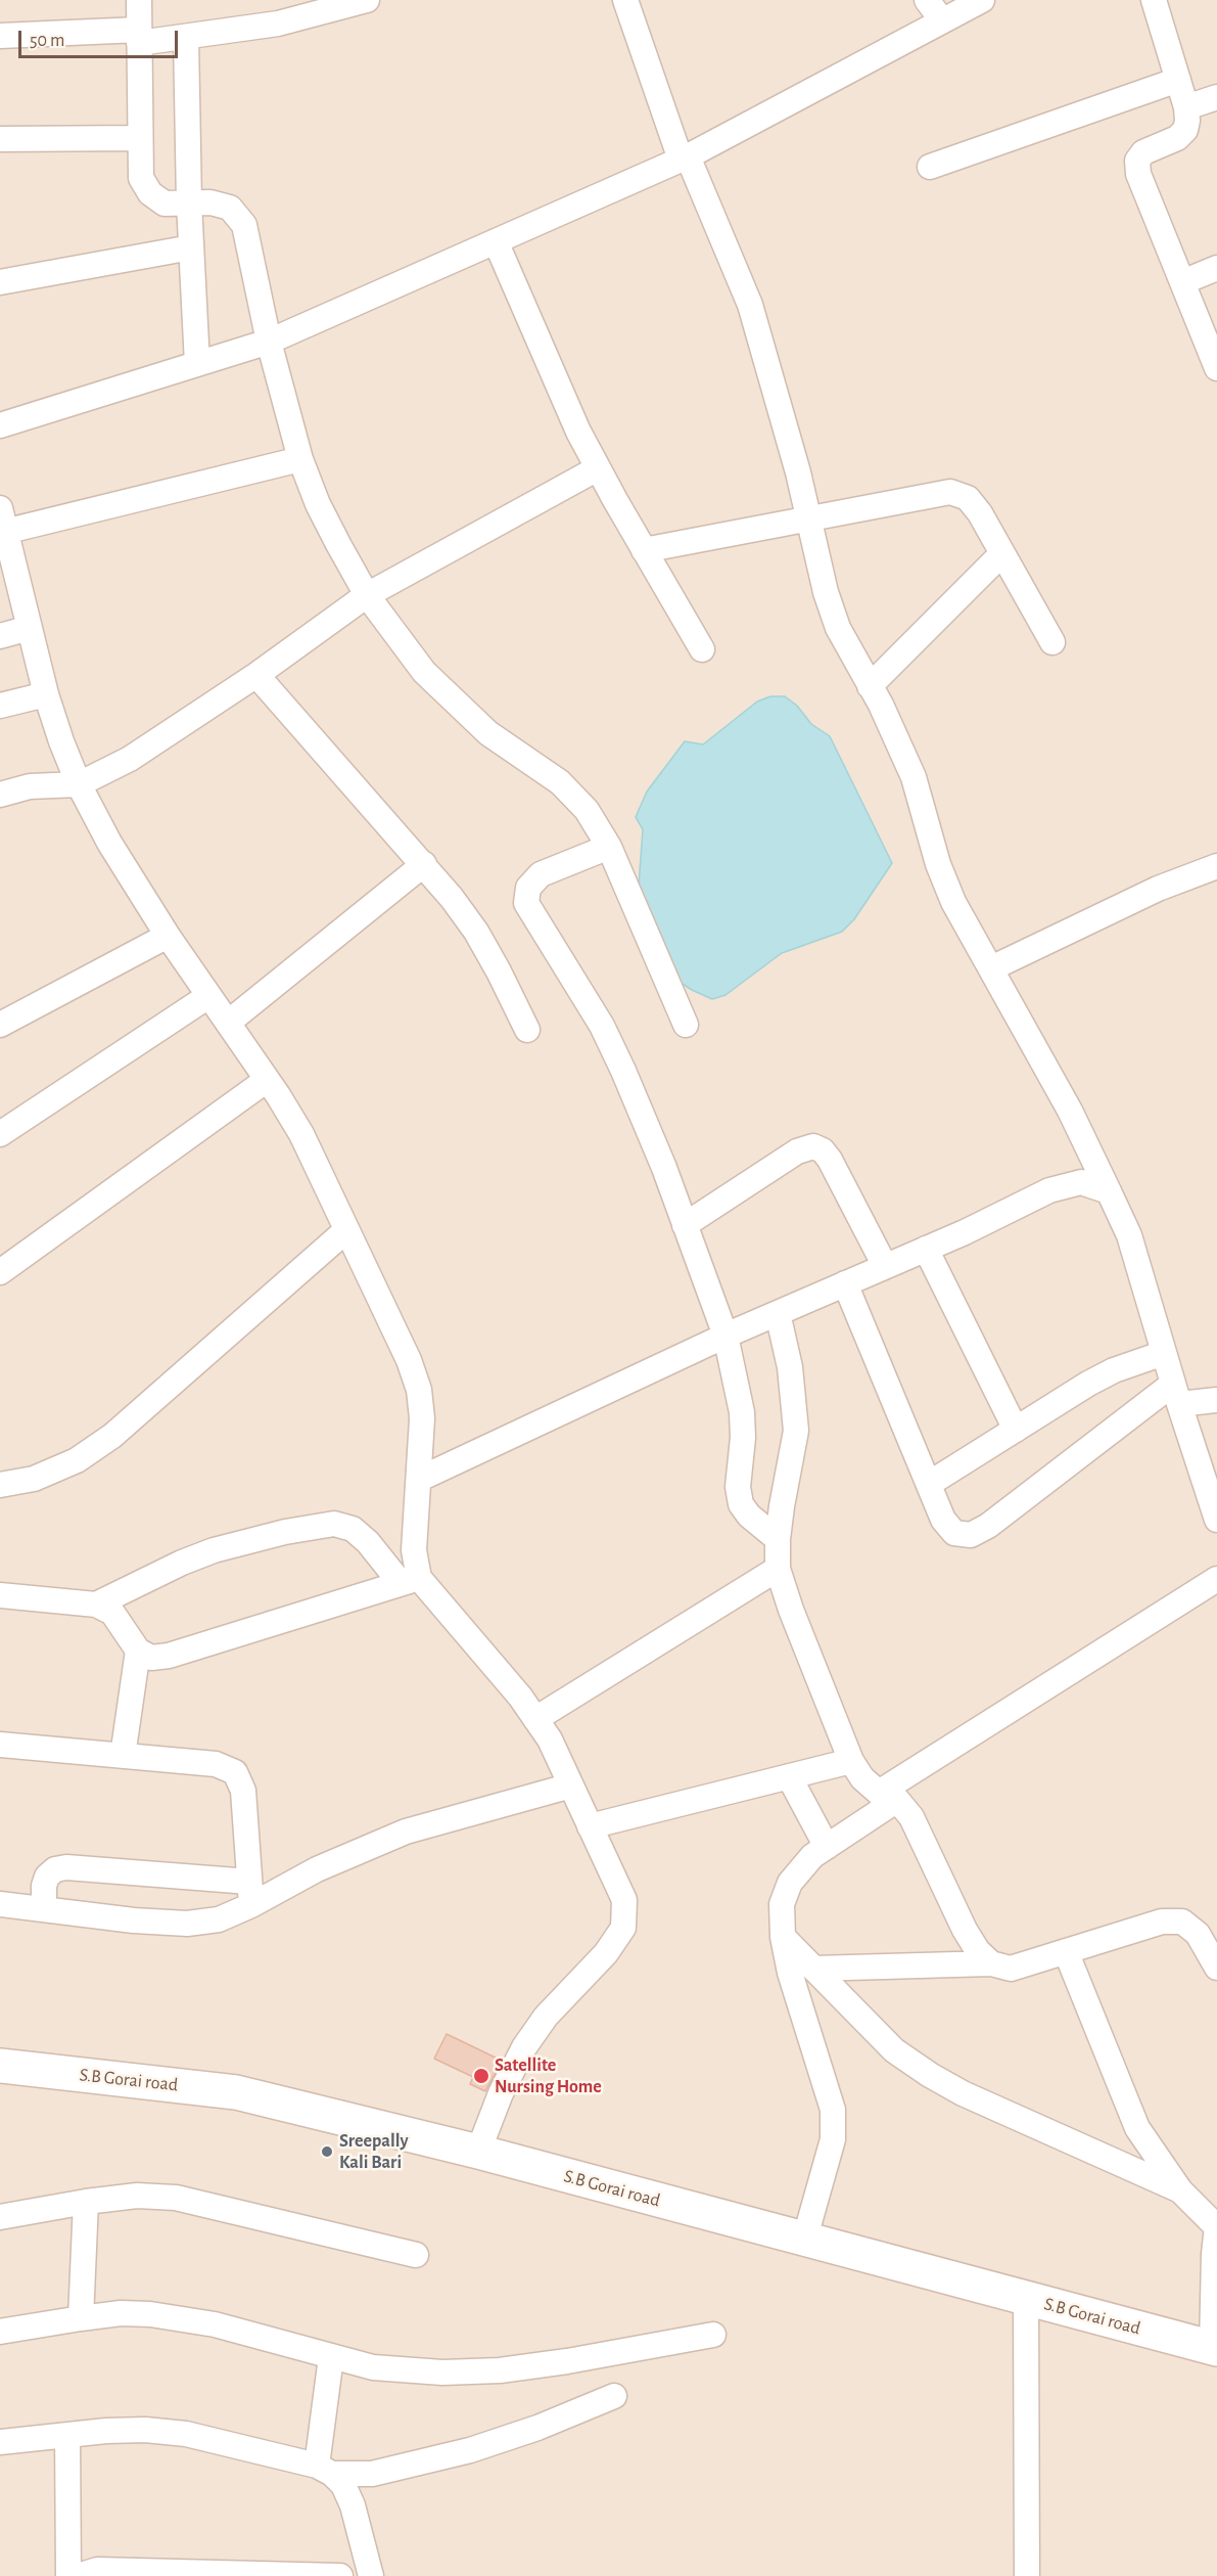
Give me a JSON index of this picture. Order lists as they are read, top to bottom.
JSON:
{
  "streets": {
    "street": ["S.B Gorai road"]
  },
  "places": ["Satellite Nursing Home", "Sreepally Kali Bari"],
  "scale_bar": "50 m"
}
